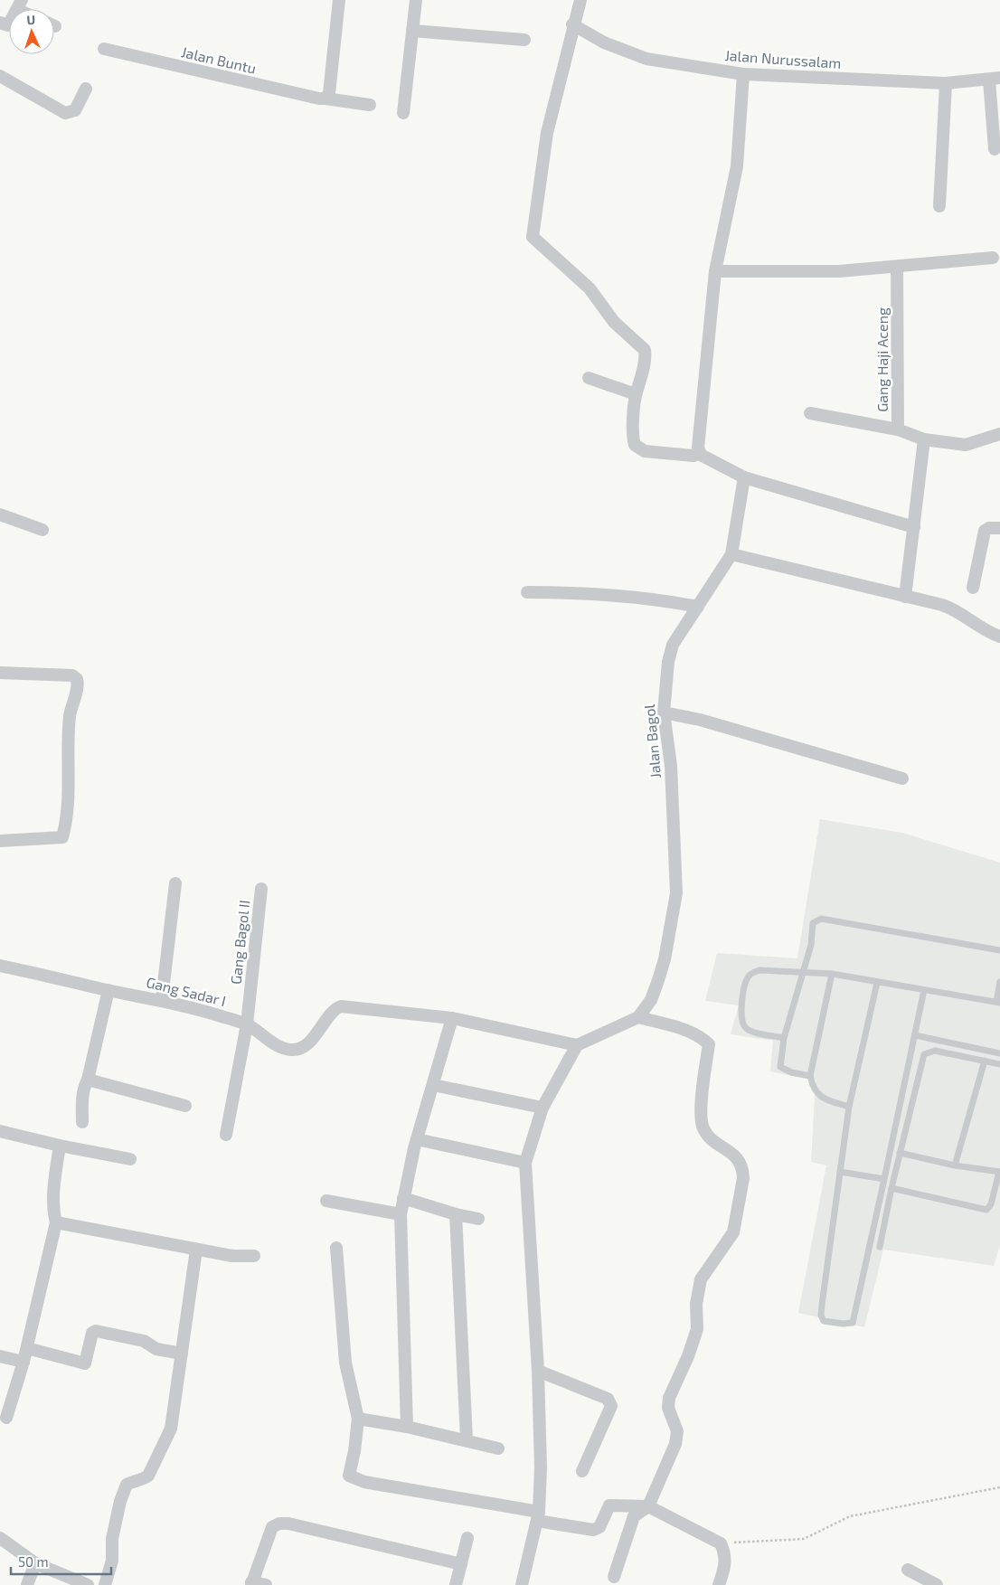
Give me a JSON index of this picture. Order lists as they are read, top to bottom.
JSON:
{
  "streets": {
    "street": [
      "Jalan Nurussalam",
      "Jalan Buntu",
      "Gang Haji Aceng",
      "Jalan Bagol",
      "Gang Bagol II",
      "Gang Sadar I"
    ]
  },
  "crossings": [
    ["Gang Bagol II", "Gang Sadar I"]
  ],
  "scale_bar": "50 m",
  "north": "top"
}
